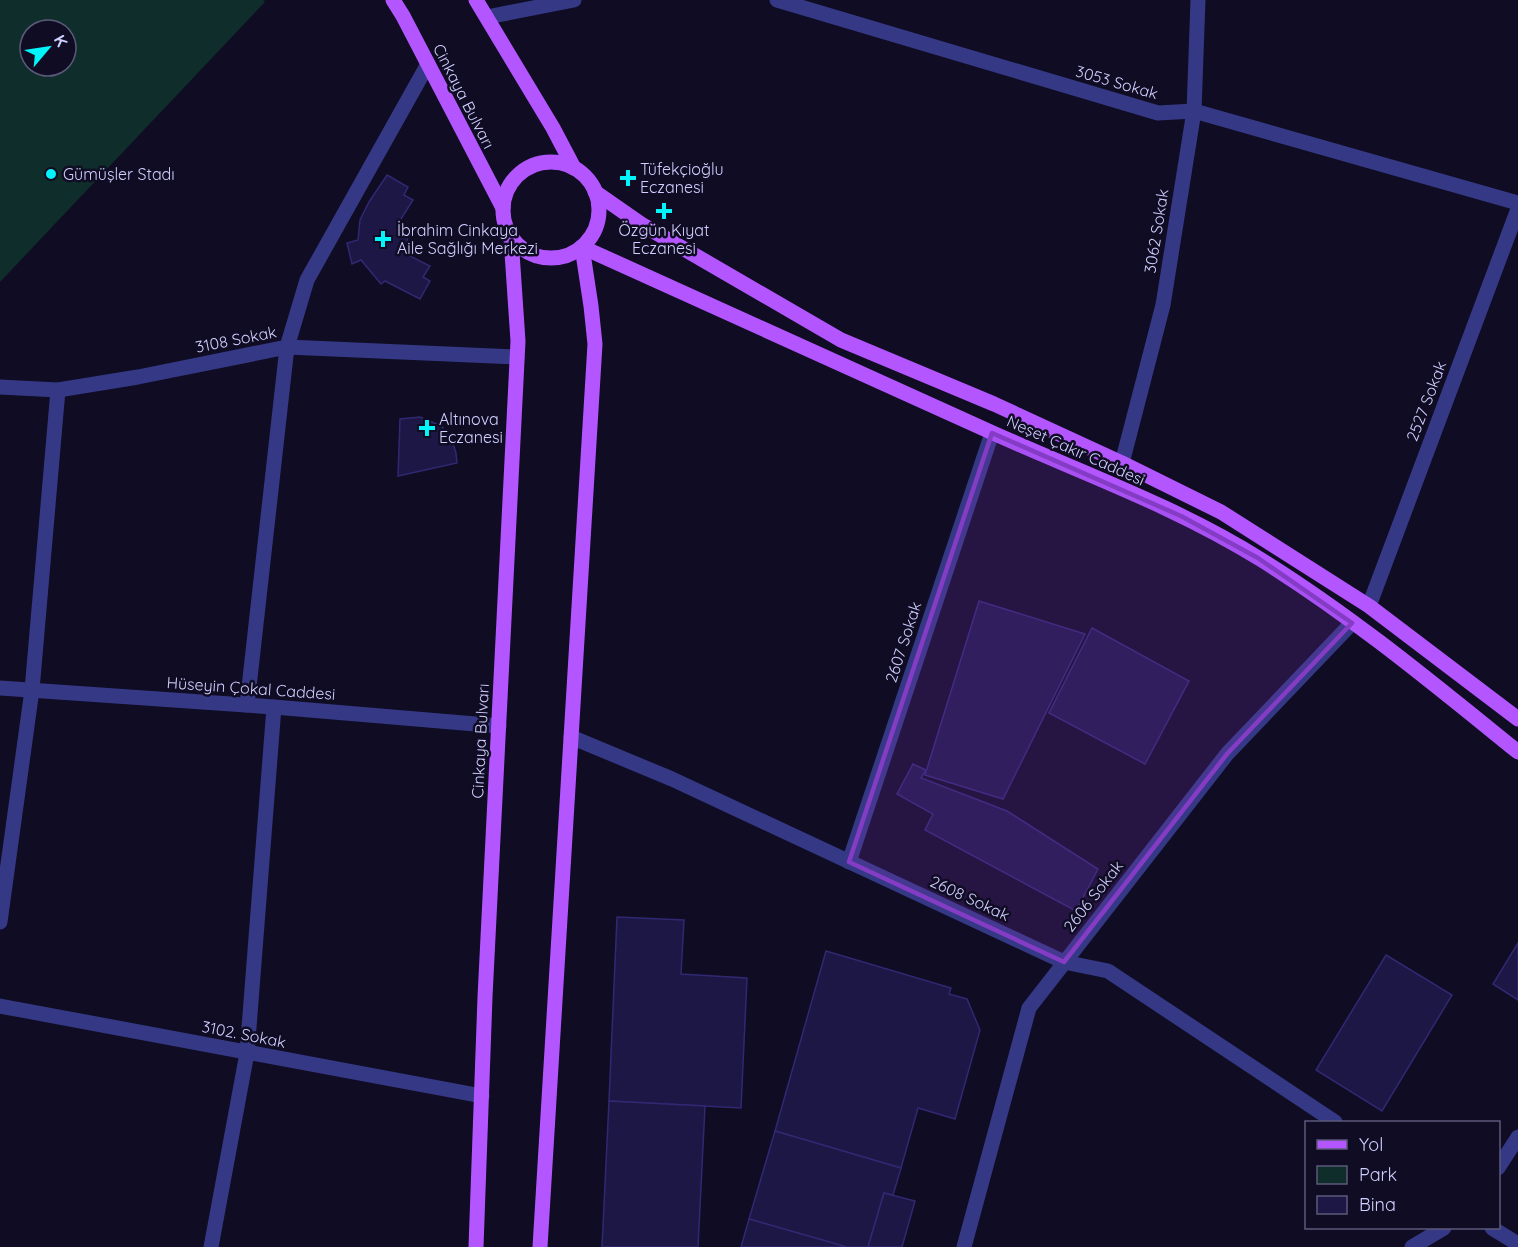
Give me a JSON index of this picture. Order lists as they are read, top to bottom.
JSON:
{
  "streets": {
    "main road": ["Cinkaya Bulvarı", "Neşet Çakır Caddesi"],
    "street": [
      "3053 Sokak",
      "3062 Sokak",
      "3108 Sokak",
      "2527 Sokak",
      "2607 Sokak",
      "Hüseyin Çokal Caddesi",
      "2606 Sokak",
      "2608 Sokak",
      "3102. Sokak"
    ]
  },
  "crossings": [
    ["3053 Sokak", "3062 Sokak"],
    ["Cinkaya Bulvarı", "3108 Sokak"],
    ["Cinkaya Bulvarı", "Neşet Çakır Caddesi"],
    ["Cinkaya Bulvarı", "Hüseyin Çokal Caddesi"],
    ["Cinkaya Bulvarı", "3102. Sokak"],
    ["3062 Sokak", "Neşet Çakır Caddesi"],
    ["2527 Sokak", "Neşet Çakır Caddesi"],
    ["Neşet Çakır Caddesi", "2607 Sokak"],
    ["Neşet Çakır Caddesi", "2606 Sokak"],
    ["2607 Sokak", "2608 Sokak"],
    ["2606 Sokak", "2608 Sokak"]
  ],
  "places": {
    "other": ["Gümüşler Stadı"],
    "health": [
      "Tüfekçioğlu Eczanesi",
      "Özgün Kıyat Eczanesi",
      "İbrahim Cinkaya Aile Sağlığı Merkezi",
      "Altınova Eczanesi"
    ]
  },
  "legend": ["Yol", "Park", "Bina"],
  "north": "top right"
}
